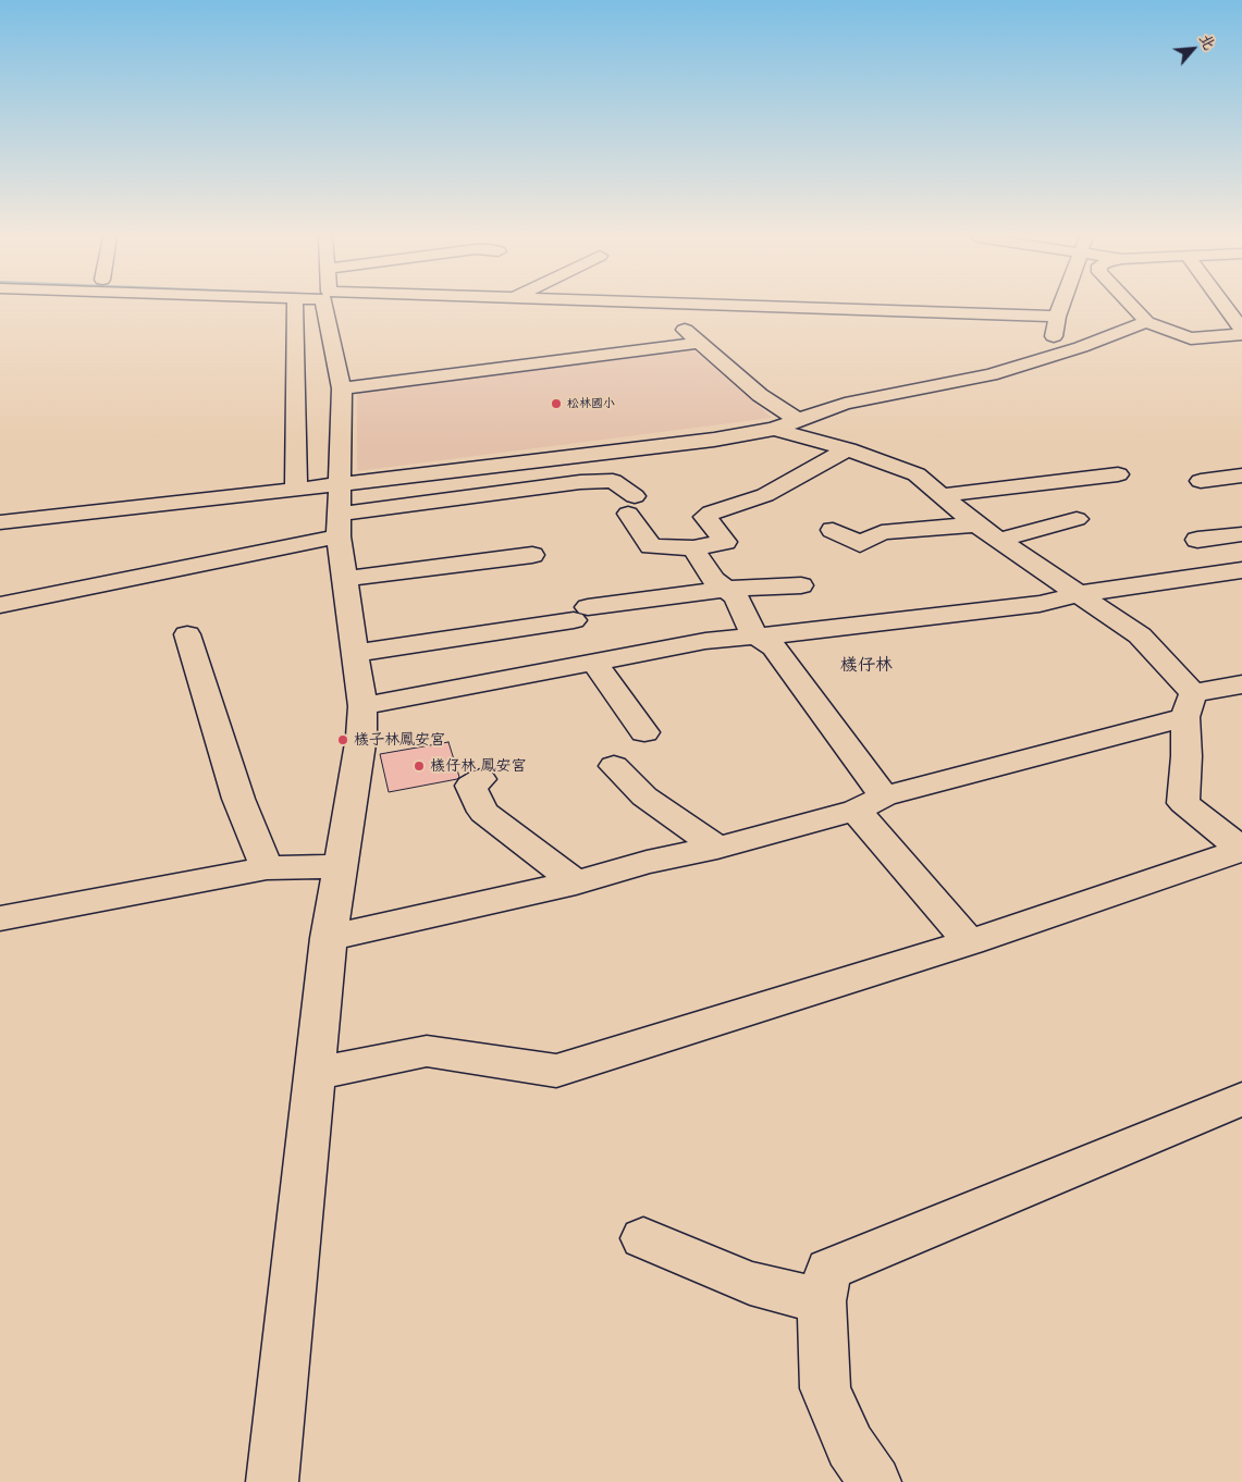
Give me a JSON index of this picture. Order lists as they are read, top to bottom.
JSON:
{
  "districts": ["檨仔林"],
  "places": ["松林國小", "檨子林鳳安宮", "檨仔林 鳳安宮"],
  "north": "top right"
}
